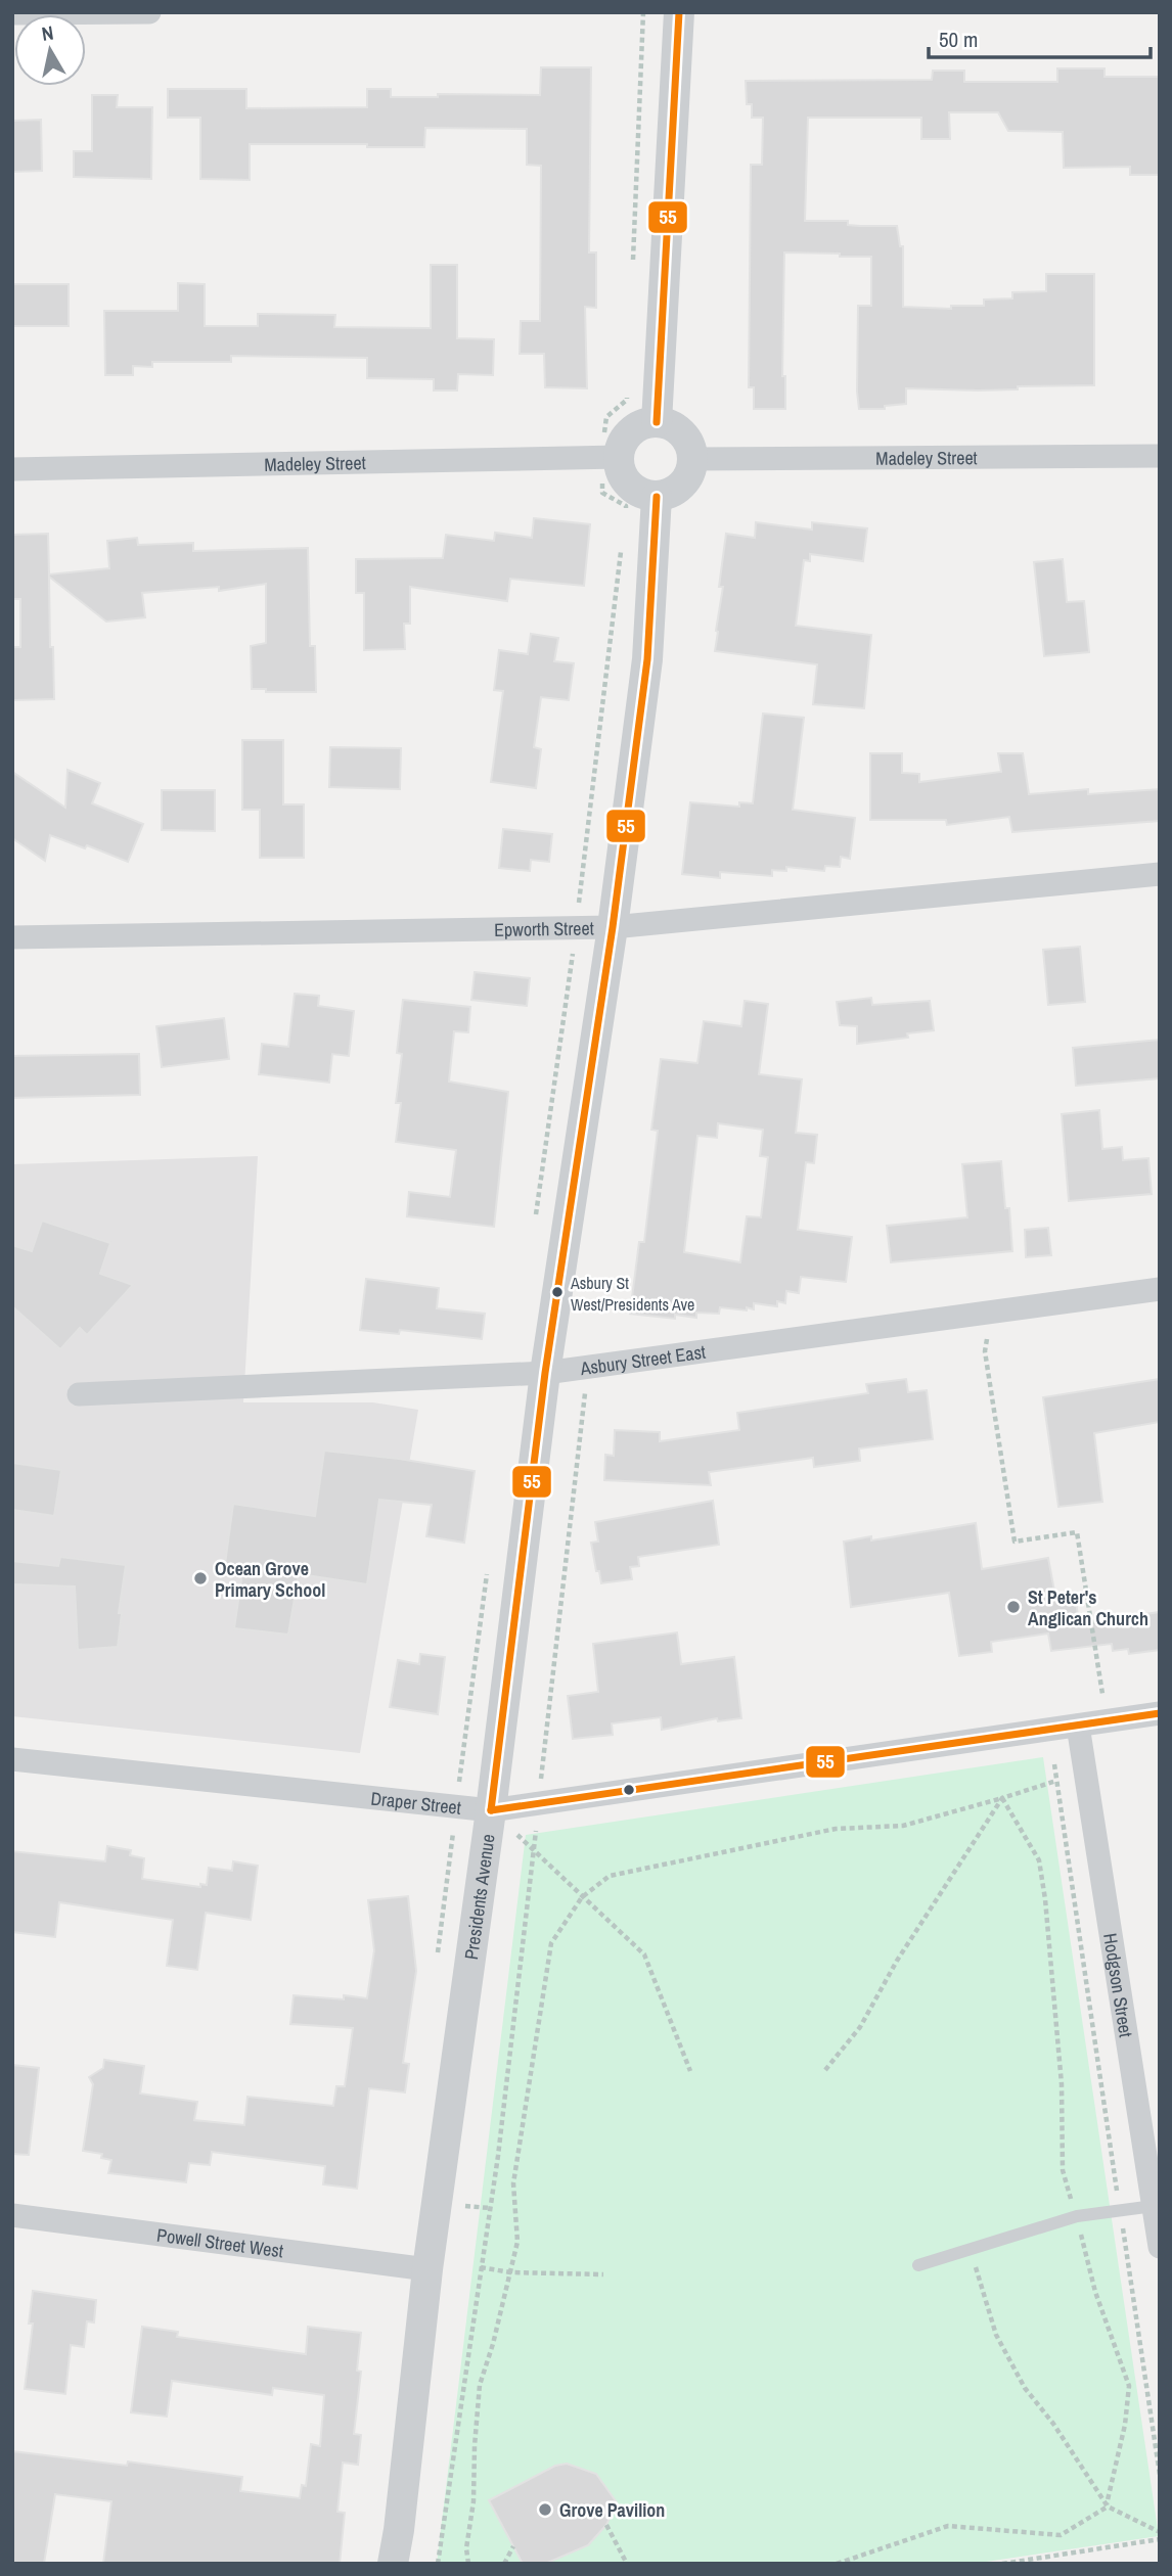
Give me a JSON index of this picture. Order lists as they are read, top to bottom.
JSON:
{
  "streets": {
    "street": [
      "Madeley Street",
      "Epworth Street",
      "Asbury Street East",
      "Draper Street",
      "Presidents Avenue",
      "Hodgson Street",
      "Powell Street West"
    ]
  },
  "crossings": [
    ["Madeley Street", "Presidents Avenue"],
    ["Epworth Street", "Presidents Avenue"],
    ["Asbury Street East", "Presidents Avenue"],
    ["Draper Street", "Presidents Avenue"],
    ["Draper Street", "Hodgson Street"],
    ["Presidents Avenue", "Powell Street West"]
  ],
  "places": [
    "Asbury St West/Presidents Ave",
    "Ocean Grove Primary School",
    "St Peter's Anglican Church",
    "Grove Pavilion"
  ],
  "lines": ["transit line 55"],
  "scale_bar": "50 m",
  "north": "top"
}
